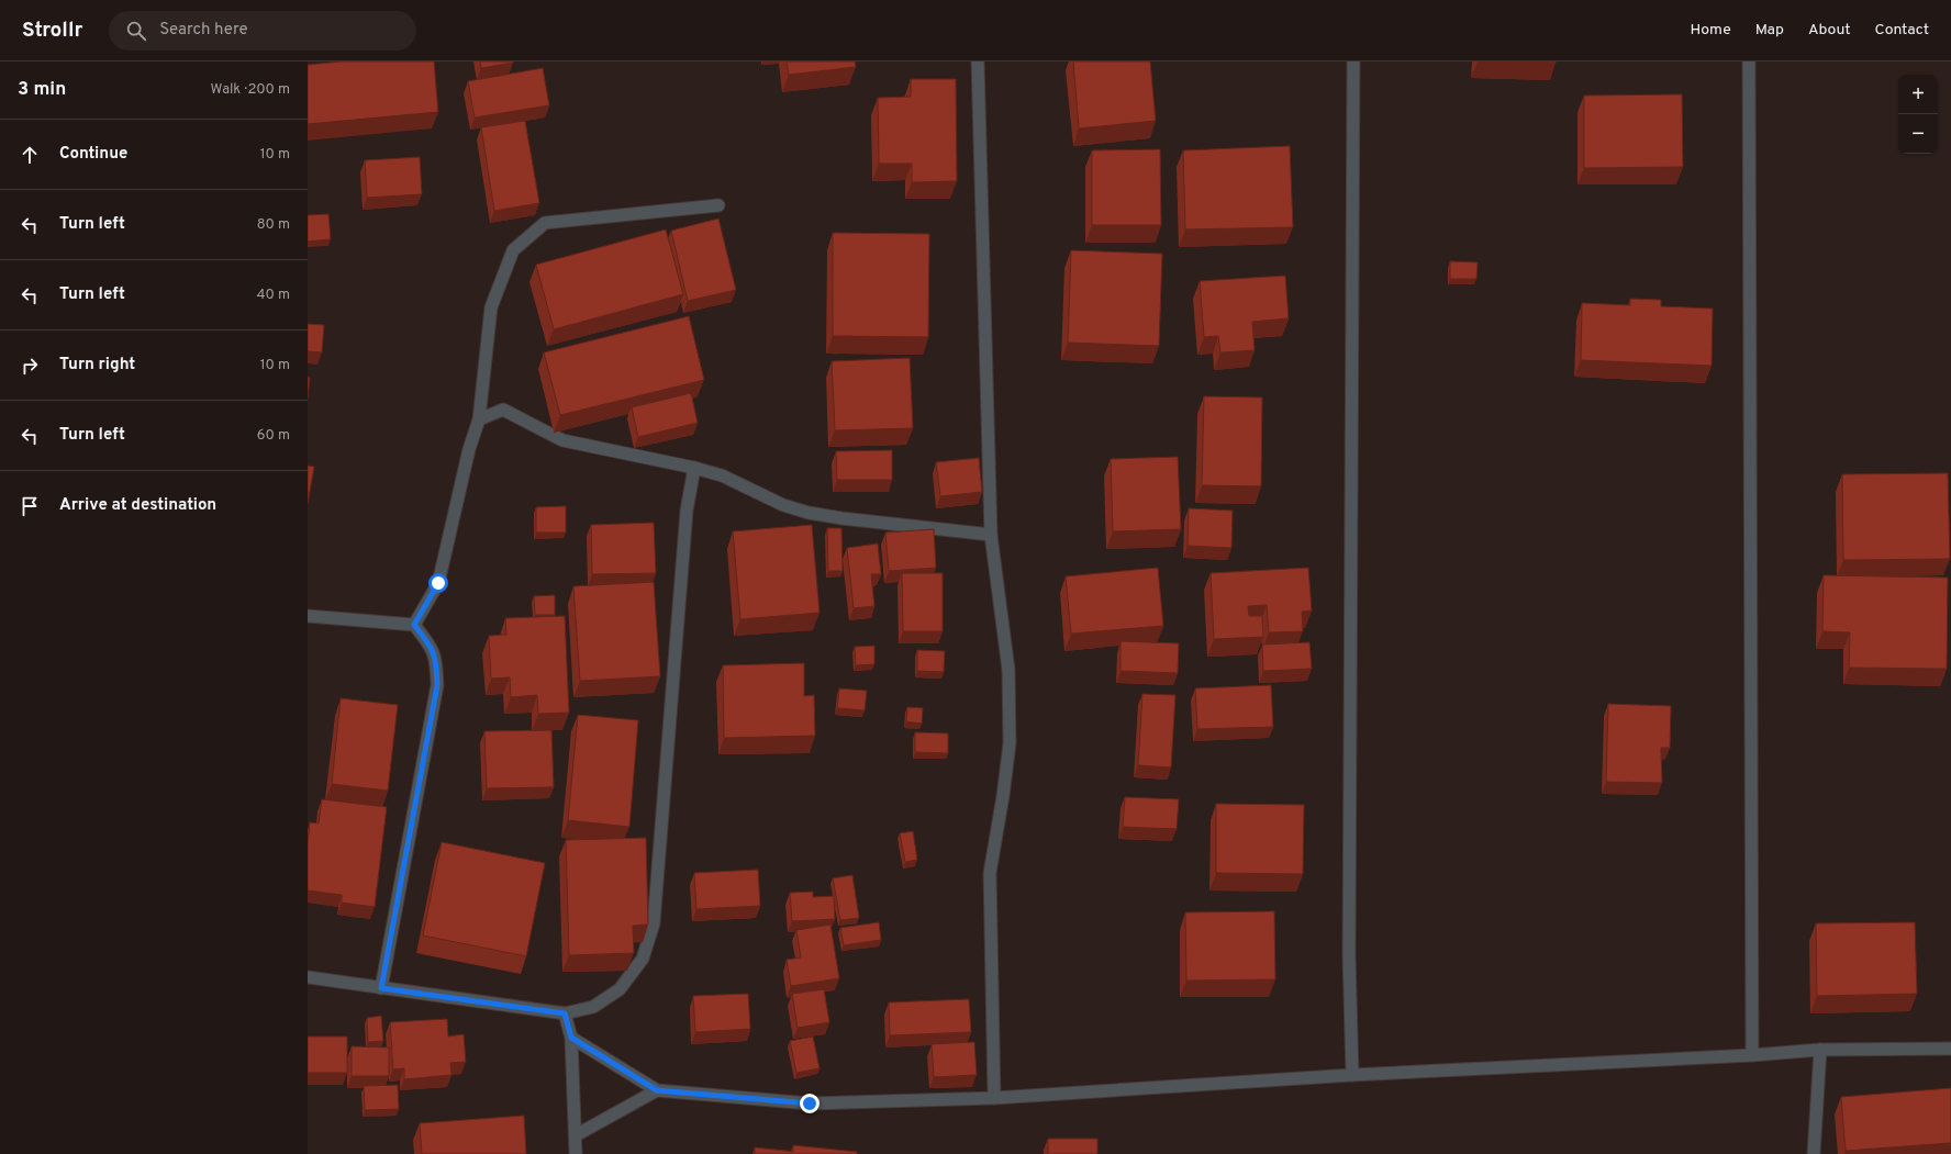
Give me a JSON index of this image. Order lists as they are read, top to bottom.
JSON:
{
  "page": {
    "header": "Strollr",
    "search": "Search here",
    "nav": [
      "Home",
      "Map",
      "About",
      "Contact"
    ],
    "heading": ["3 min", "Walk · 200 m"],
    "map_buttons": ["+", "−"],
    "list": [
      ["Continue", "10 m"],
      ["Turn left", "80 m"],
      ["Turn left", "40 m"],
      ["Turn right", "10 m"],
      ["Turn left", "60 m"],
      "Arrive at destination"
    ]
  }
}
